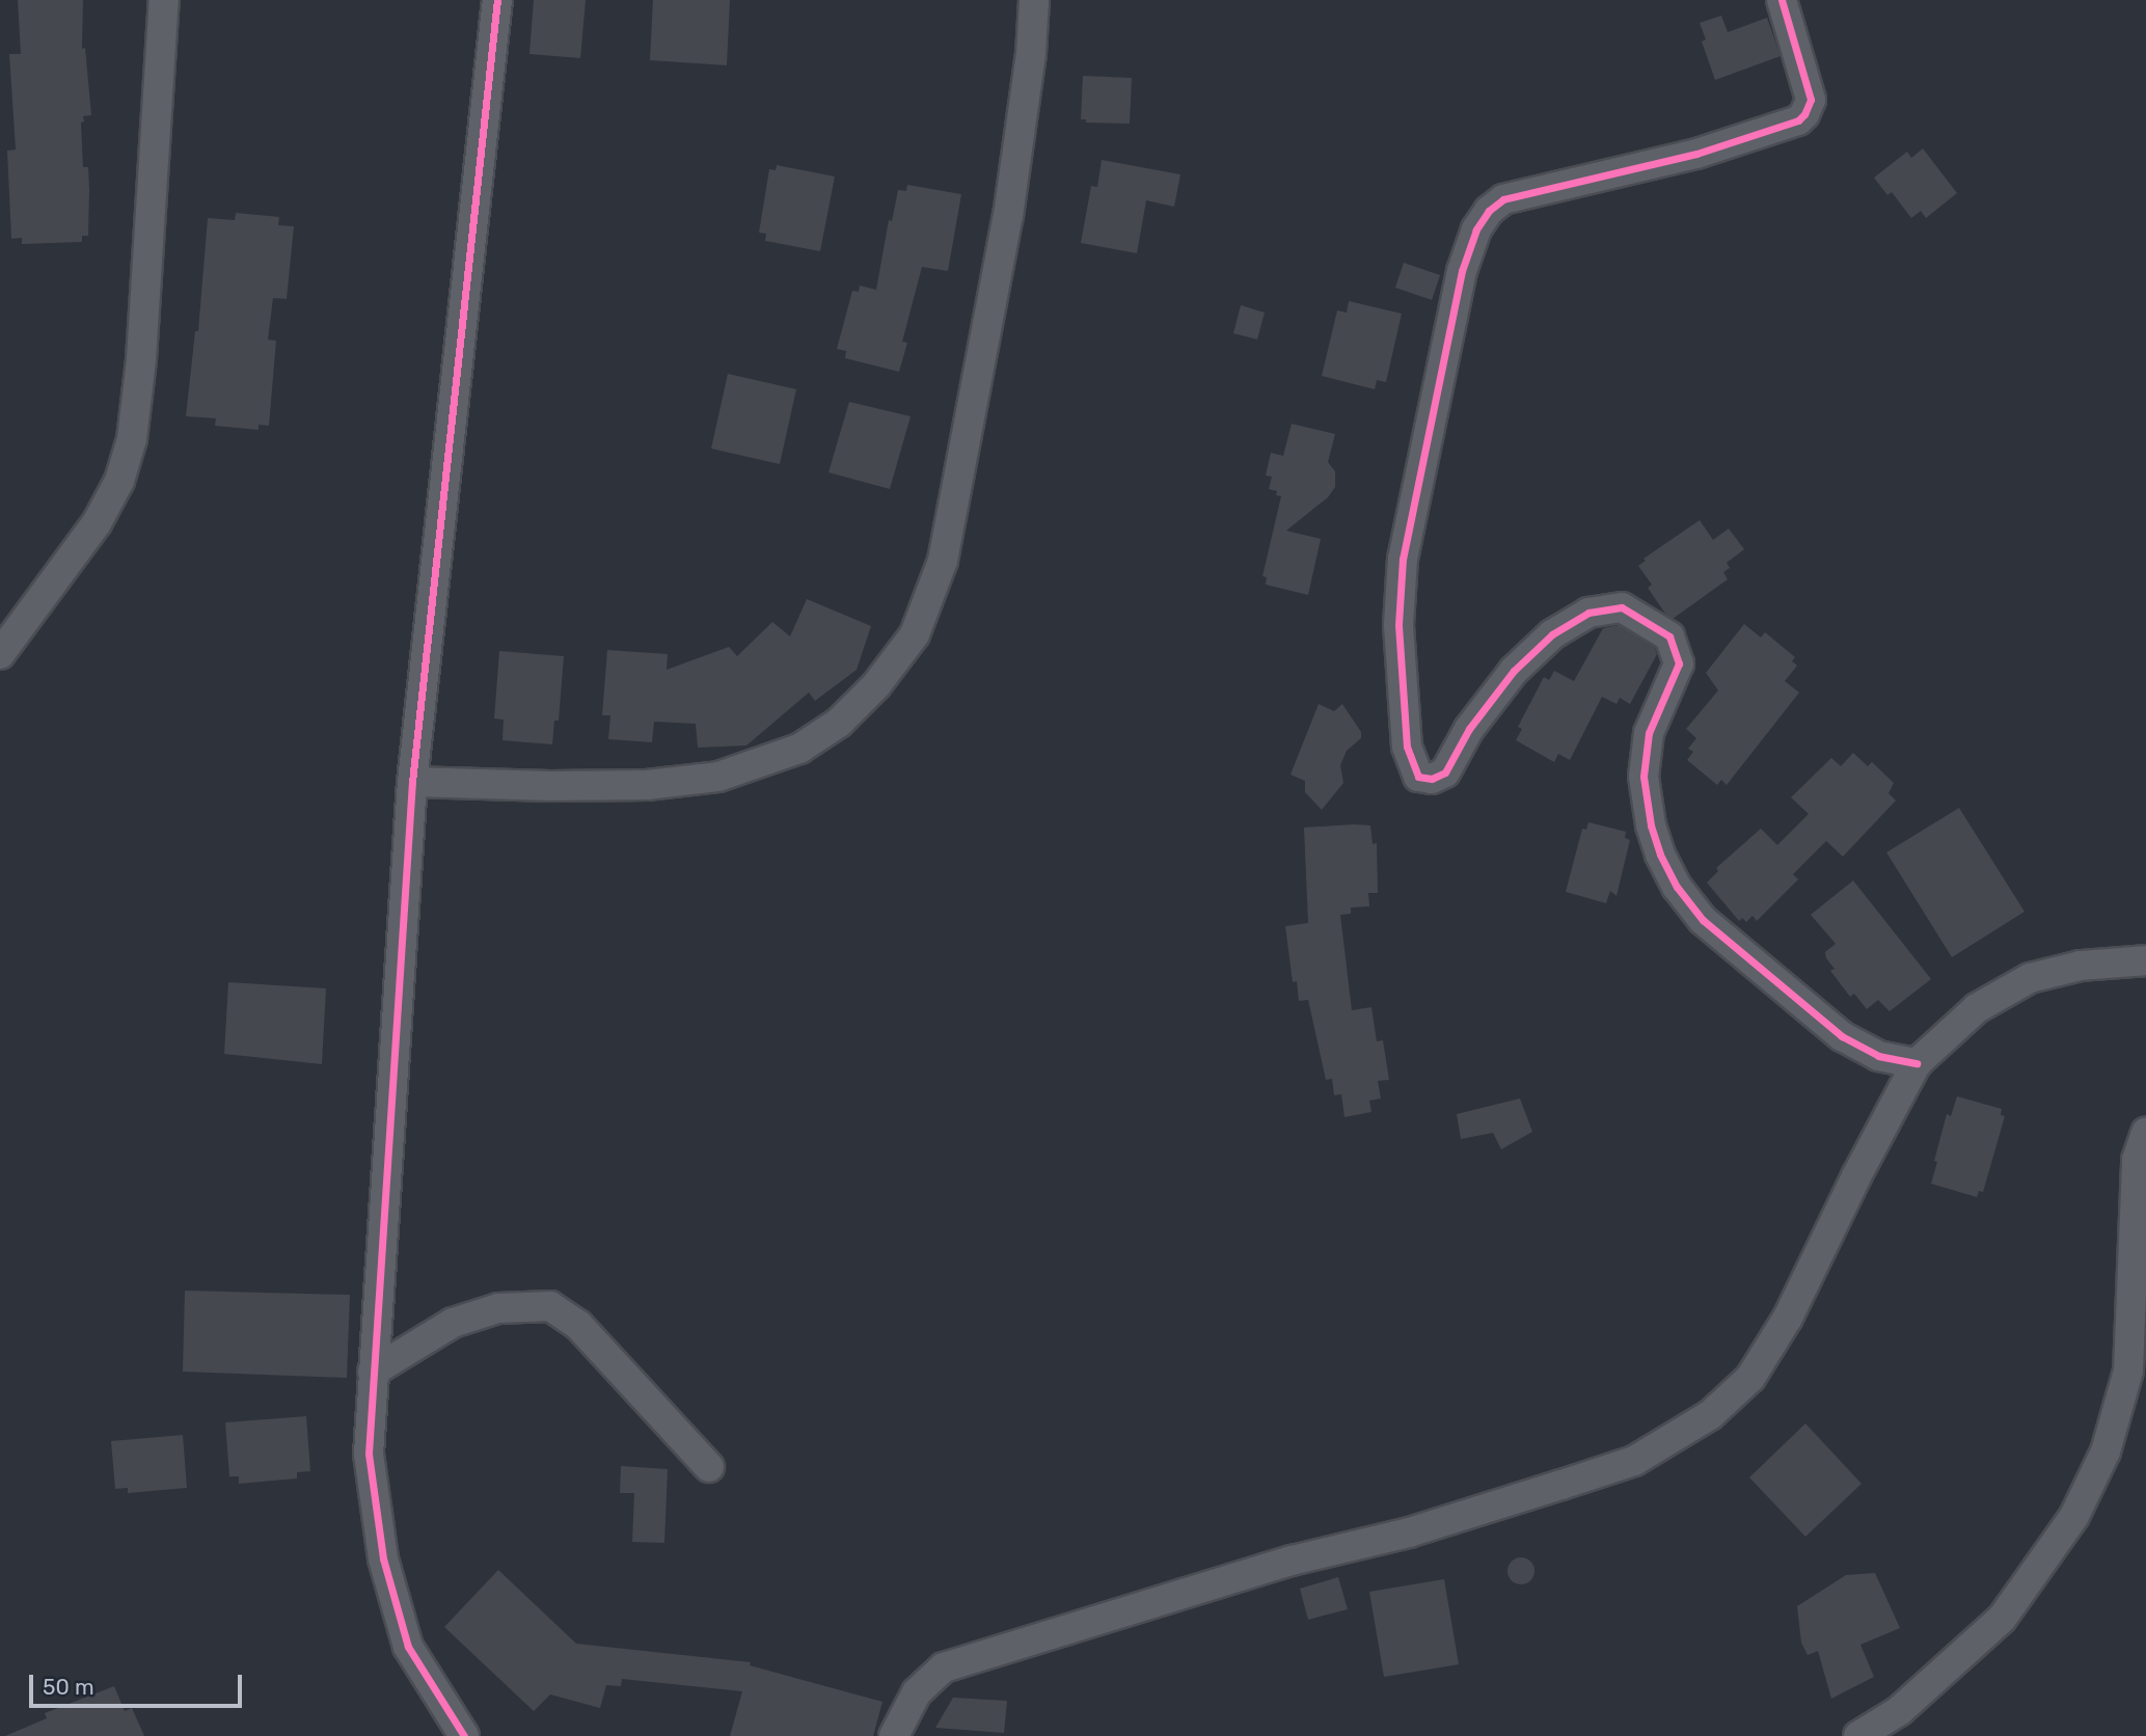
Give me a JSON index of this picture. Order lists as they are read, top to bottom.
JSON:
{
  "scale_bar": "50 m"
}
